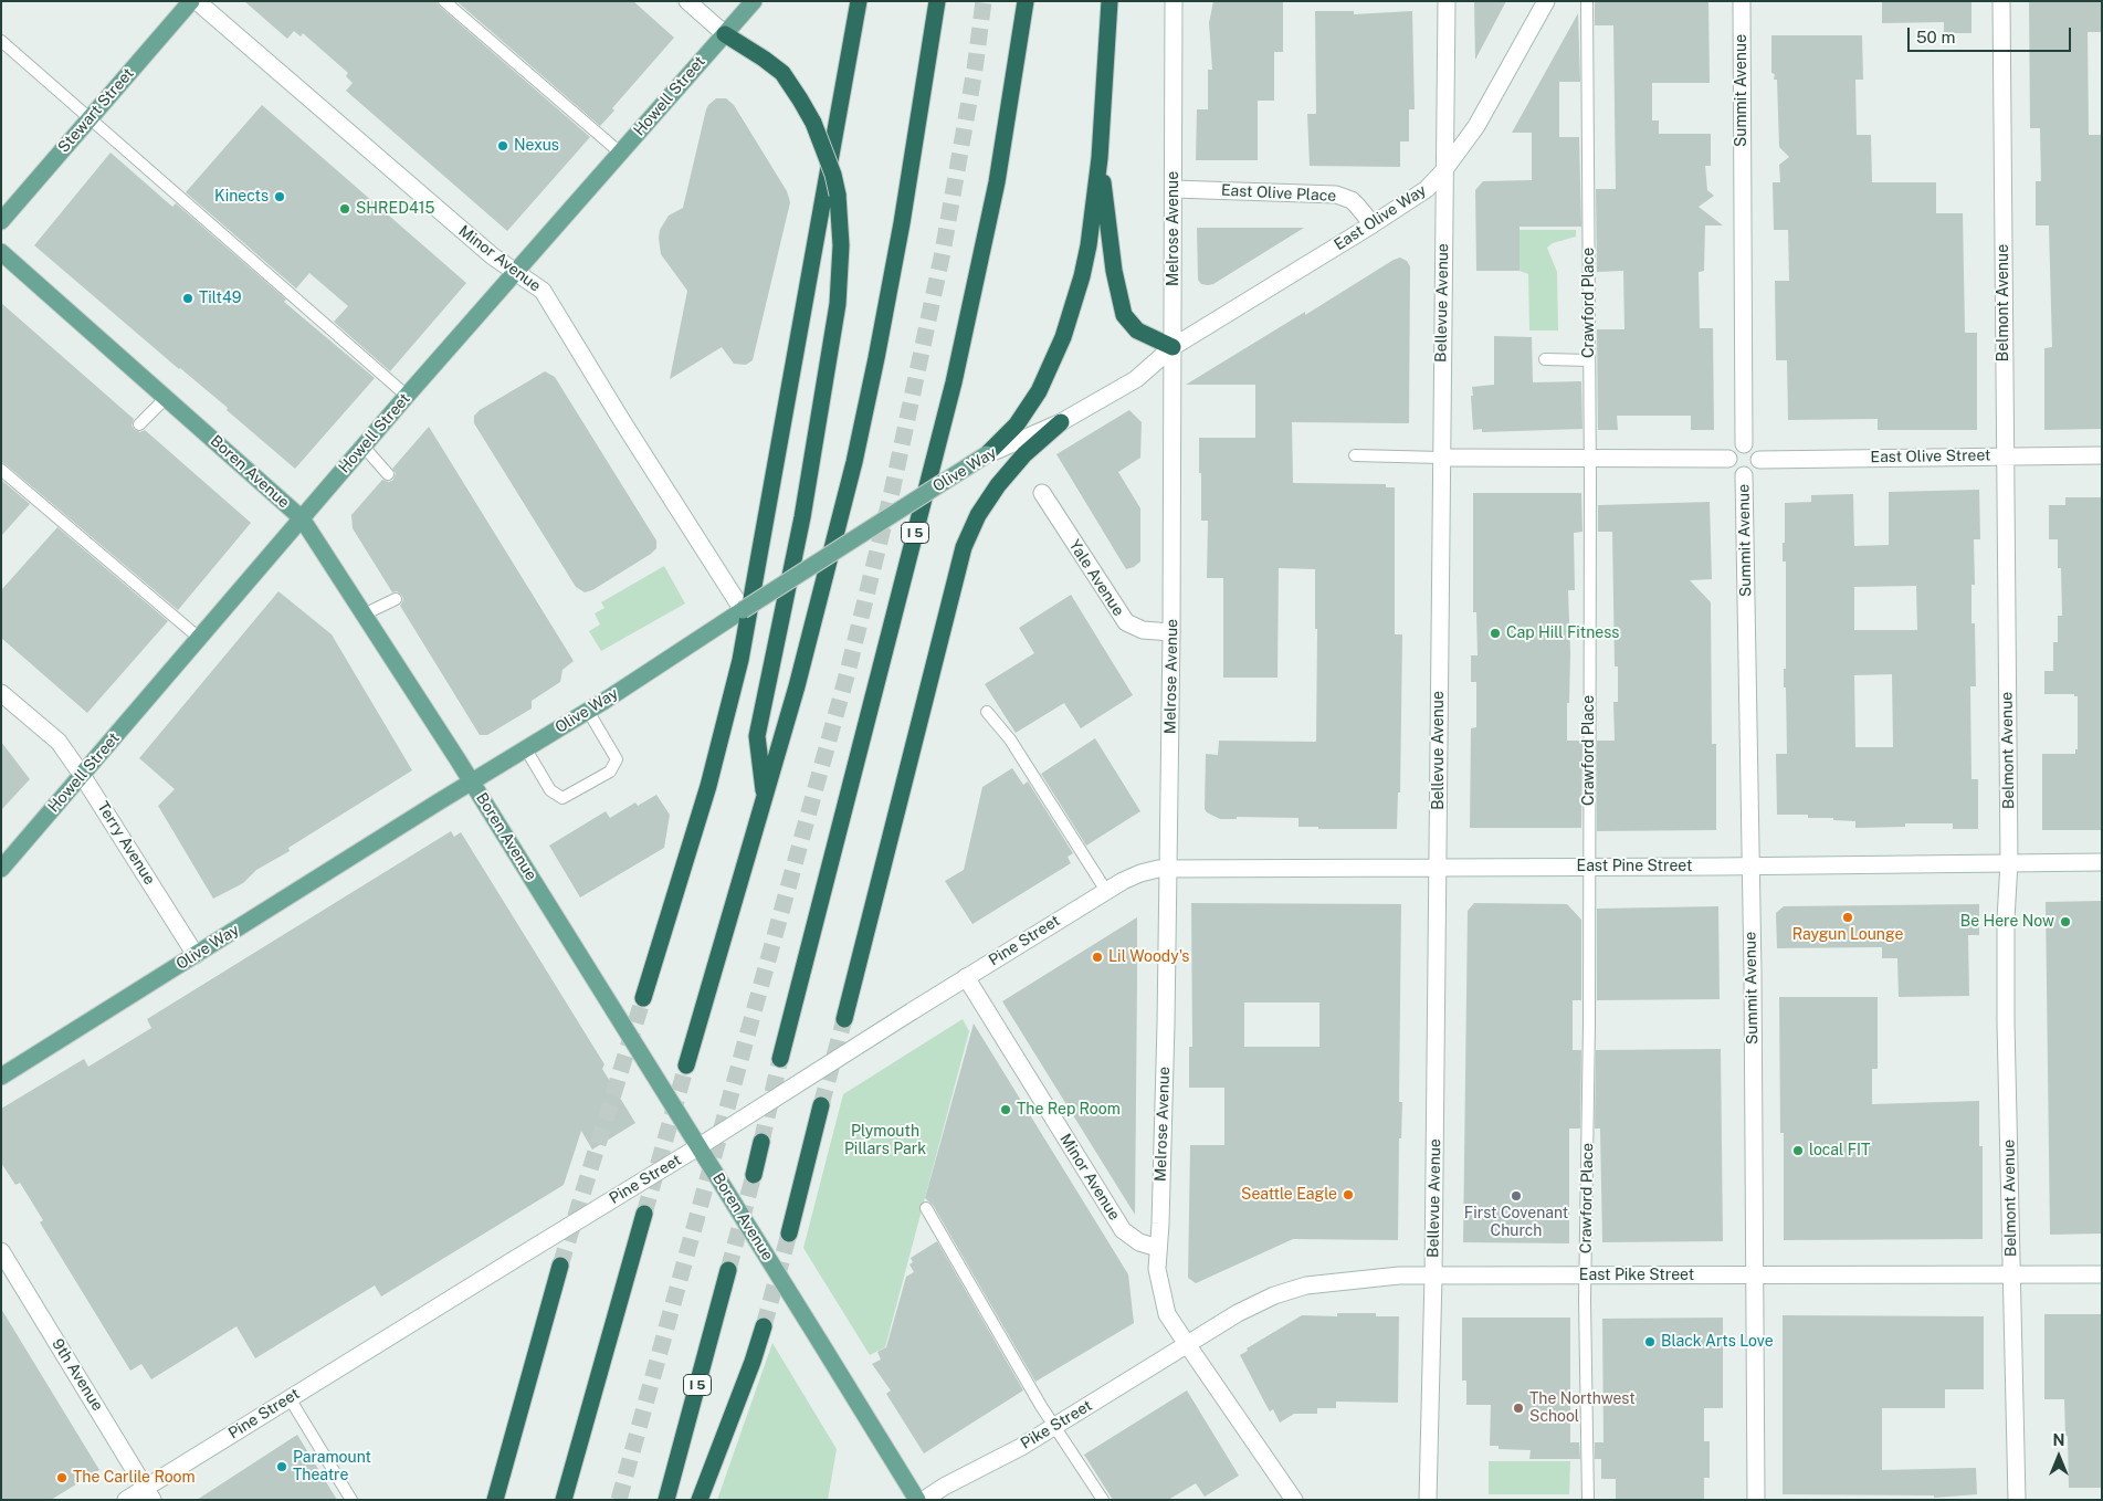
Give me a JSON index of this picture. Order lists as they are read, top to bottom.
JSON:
{
  "streets": {
    "highway": ["I 5"],
    "main road": [
      "Howell Street",
      "Stewart Street",
      "Olive Way",
      "Boren Avenue"
    ],
    "street": [
      "Summit Avenue",
      "East Olive Place",
      "East Olive Way",
      "Melrose Avenue",
      "Minor Avenue",
      "Bellevue Avenue",
      "Belmont Avenue",
      "East Olive Street",
      "Yale Avenue",
      "Terry Avenue",
      "East Pine Street",
      "Pine Street",
      "East Pike Street",
      "9th Avenue",
      "Pike Street"
    ],
    "lane": ["Crawford Place"]
  },
  "crossings": [
    ["Summit Avenue", "East Olive Street"],
    ["Summit Avenue", "East Pine Street"],
    ["Summit Avenue", "East Pike Street"],
    ["Howell Street", "Minor Avenue"],
    ["Howell Street", "Boren Avenue"],
    ["Howell Street", "Terry Avenue"],
    ["East Olive Place", "East Olive Way"],
    ["East Olive Place", "Melrose Avenue"],
    ["East Olive Way", "Melrose Avenue"],
    ["East Olive Way", "Bellevue Avenue"],
    ["East Olive Way", "Olive Way"],
    ["Melrose Avenue", "Minor Avenue"],
    ["Melrose Avenue", "Olive Way"],
    ["Melrose Avenue", "Yale Avenue"],
    ["Melrose Avenue", "East Pine Street"],
    ["Melrose Avenue", "Pine Street"],
    ["Melrose Avenue", "East Pike Street"],
    ["Melrose Avenue", "Pike Street"],
    ["Minor Avenue", "Olive Way"],
    ["Minor Avenue", "Pine Street"],
    ["Bellevue Avenue", "East Pine Street"],
    ["Bellevue Avenue", "East Pike Street"],
    ["Crawford Place", "East Pine Street"],
    ["Crawford Place", "East Pike Street"],
    ["Belmont Avenue", "East Olive Street"],
    ["Belmont Avenue", "East Pine Street"],
    ["Belmont Avenue", "East Pike Street"],
    ["Olive Way", "Boren Avenue"],
    ["Olive Way", "Terry Avenue"],
    ["Boren Avenue", "Pine Street"],
    ["East Pine Street", "Pine Street"],
    ["Pine Street", "9th Avenue"],
    ["East Pike Street", "Pike Street"]
  ],
  "parks": ["Plymouth Pillars Park"],
  "places": [
    "Nexus",
    "Kinects",
    "SHRED415",
    "Tilt49",
    "Cap Hill Fitness",
    "Raygun Lounge",
    "Be Here Now",
    "Lil Woody's",
    "The Rep Room",
    "local FIT",
    "Seattle Eagle",
    "First Covenant Church",
    "Black Arts Love",
    "The Northwest School",
    "Paramount Theatre",
    "The Carlile Room"
  ],
  "scale_bar": "50 m",
  "north": "top"
}
